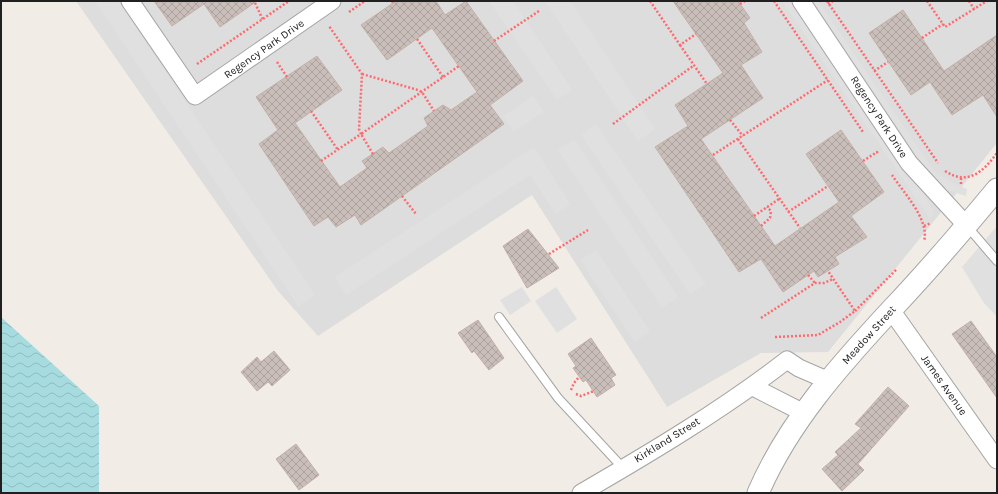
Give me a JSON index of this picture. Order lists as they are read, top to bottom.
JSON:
{
  "streets": {
    "street": [
      "Regency Park Drive",
      "Meadow Street",
      "James Avenue",
      "Kirkland Street"
    ]
  },
  "crossings": [
    ["Regency Park Drive", "Meadow Street"],
    ["Meadow Street", "James Avenue"],
    ["Meadow Street", "Kirkland Street"]
  ]
}
